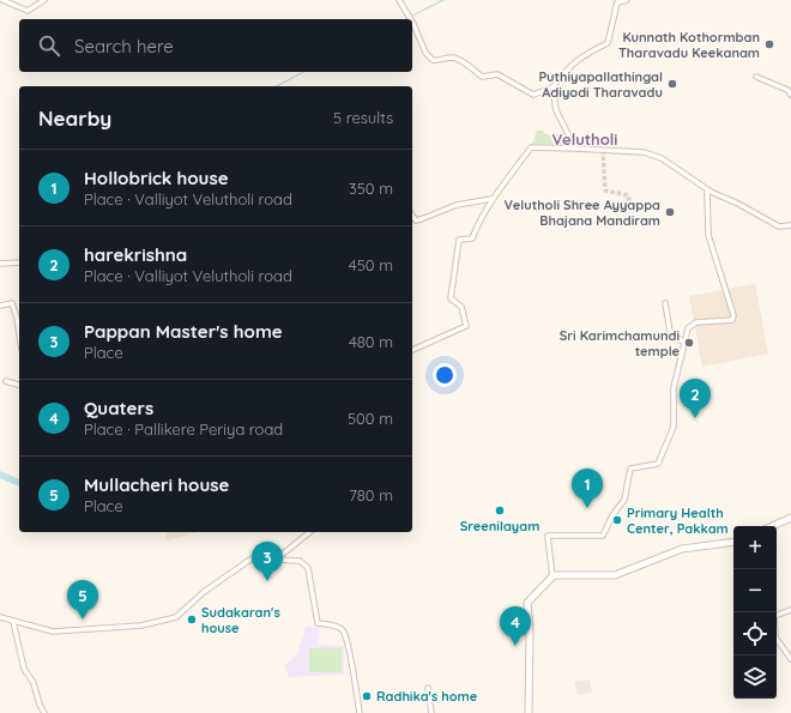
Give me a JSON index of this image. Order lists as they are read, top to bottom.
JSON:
{
  "districts": ["Velutholi"],
  "places": [
    "Kunnath Kothormban Tharavadu Keekanam",
    "Puthiyapallathingal Adiyodi Tharavadu",
    "Velutholi Shree Ayyappa Bhajana Mandiram",
    "Sri Karimchamundi temple",
    "Sreenilayam",
    "Primary Health Center, Pakkam",
    "Sudakaran's house",
    "Radhika's home"
  ],
  "page": {
    "search": "Search here",
    "heading": ["Nearby", "5 results"],
    "list": [
      {
        "mark": "1",
        "name": "Hollobrick house",
        "note": "Place · Valliyot Velutholi road",
        "value": "350 m"
      },
      {
        "mark": "2",
        "name": "harekrishna",
        "note": "Place · Valliyot Velutholi road",
        "value": "450 m"
      },
      {
        "mark": "3",
        "name": "Pappan Master's home",
        "note": "Place",
        "value": "480 m"
      },
      {
        "mark": "4",
        "name": "Quaters",
        "note": "Place · Pallikere Periya road",
        "value": "500 m"
      },
      {
        "mark": "5",
        "name": "Mullacheri house",
        "note": "Place",
        "value": "780 m"
      }
    ],
    "pins": [
      "2",
      "1",
      "3",
      "5",
      "4"
    ],
    "map_buttons": ["+", "−"]
  }
}
